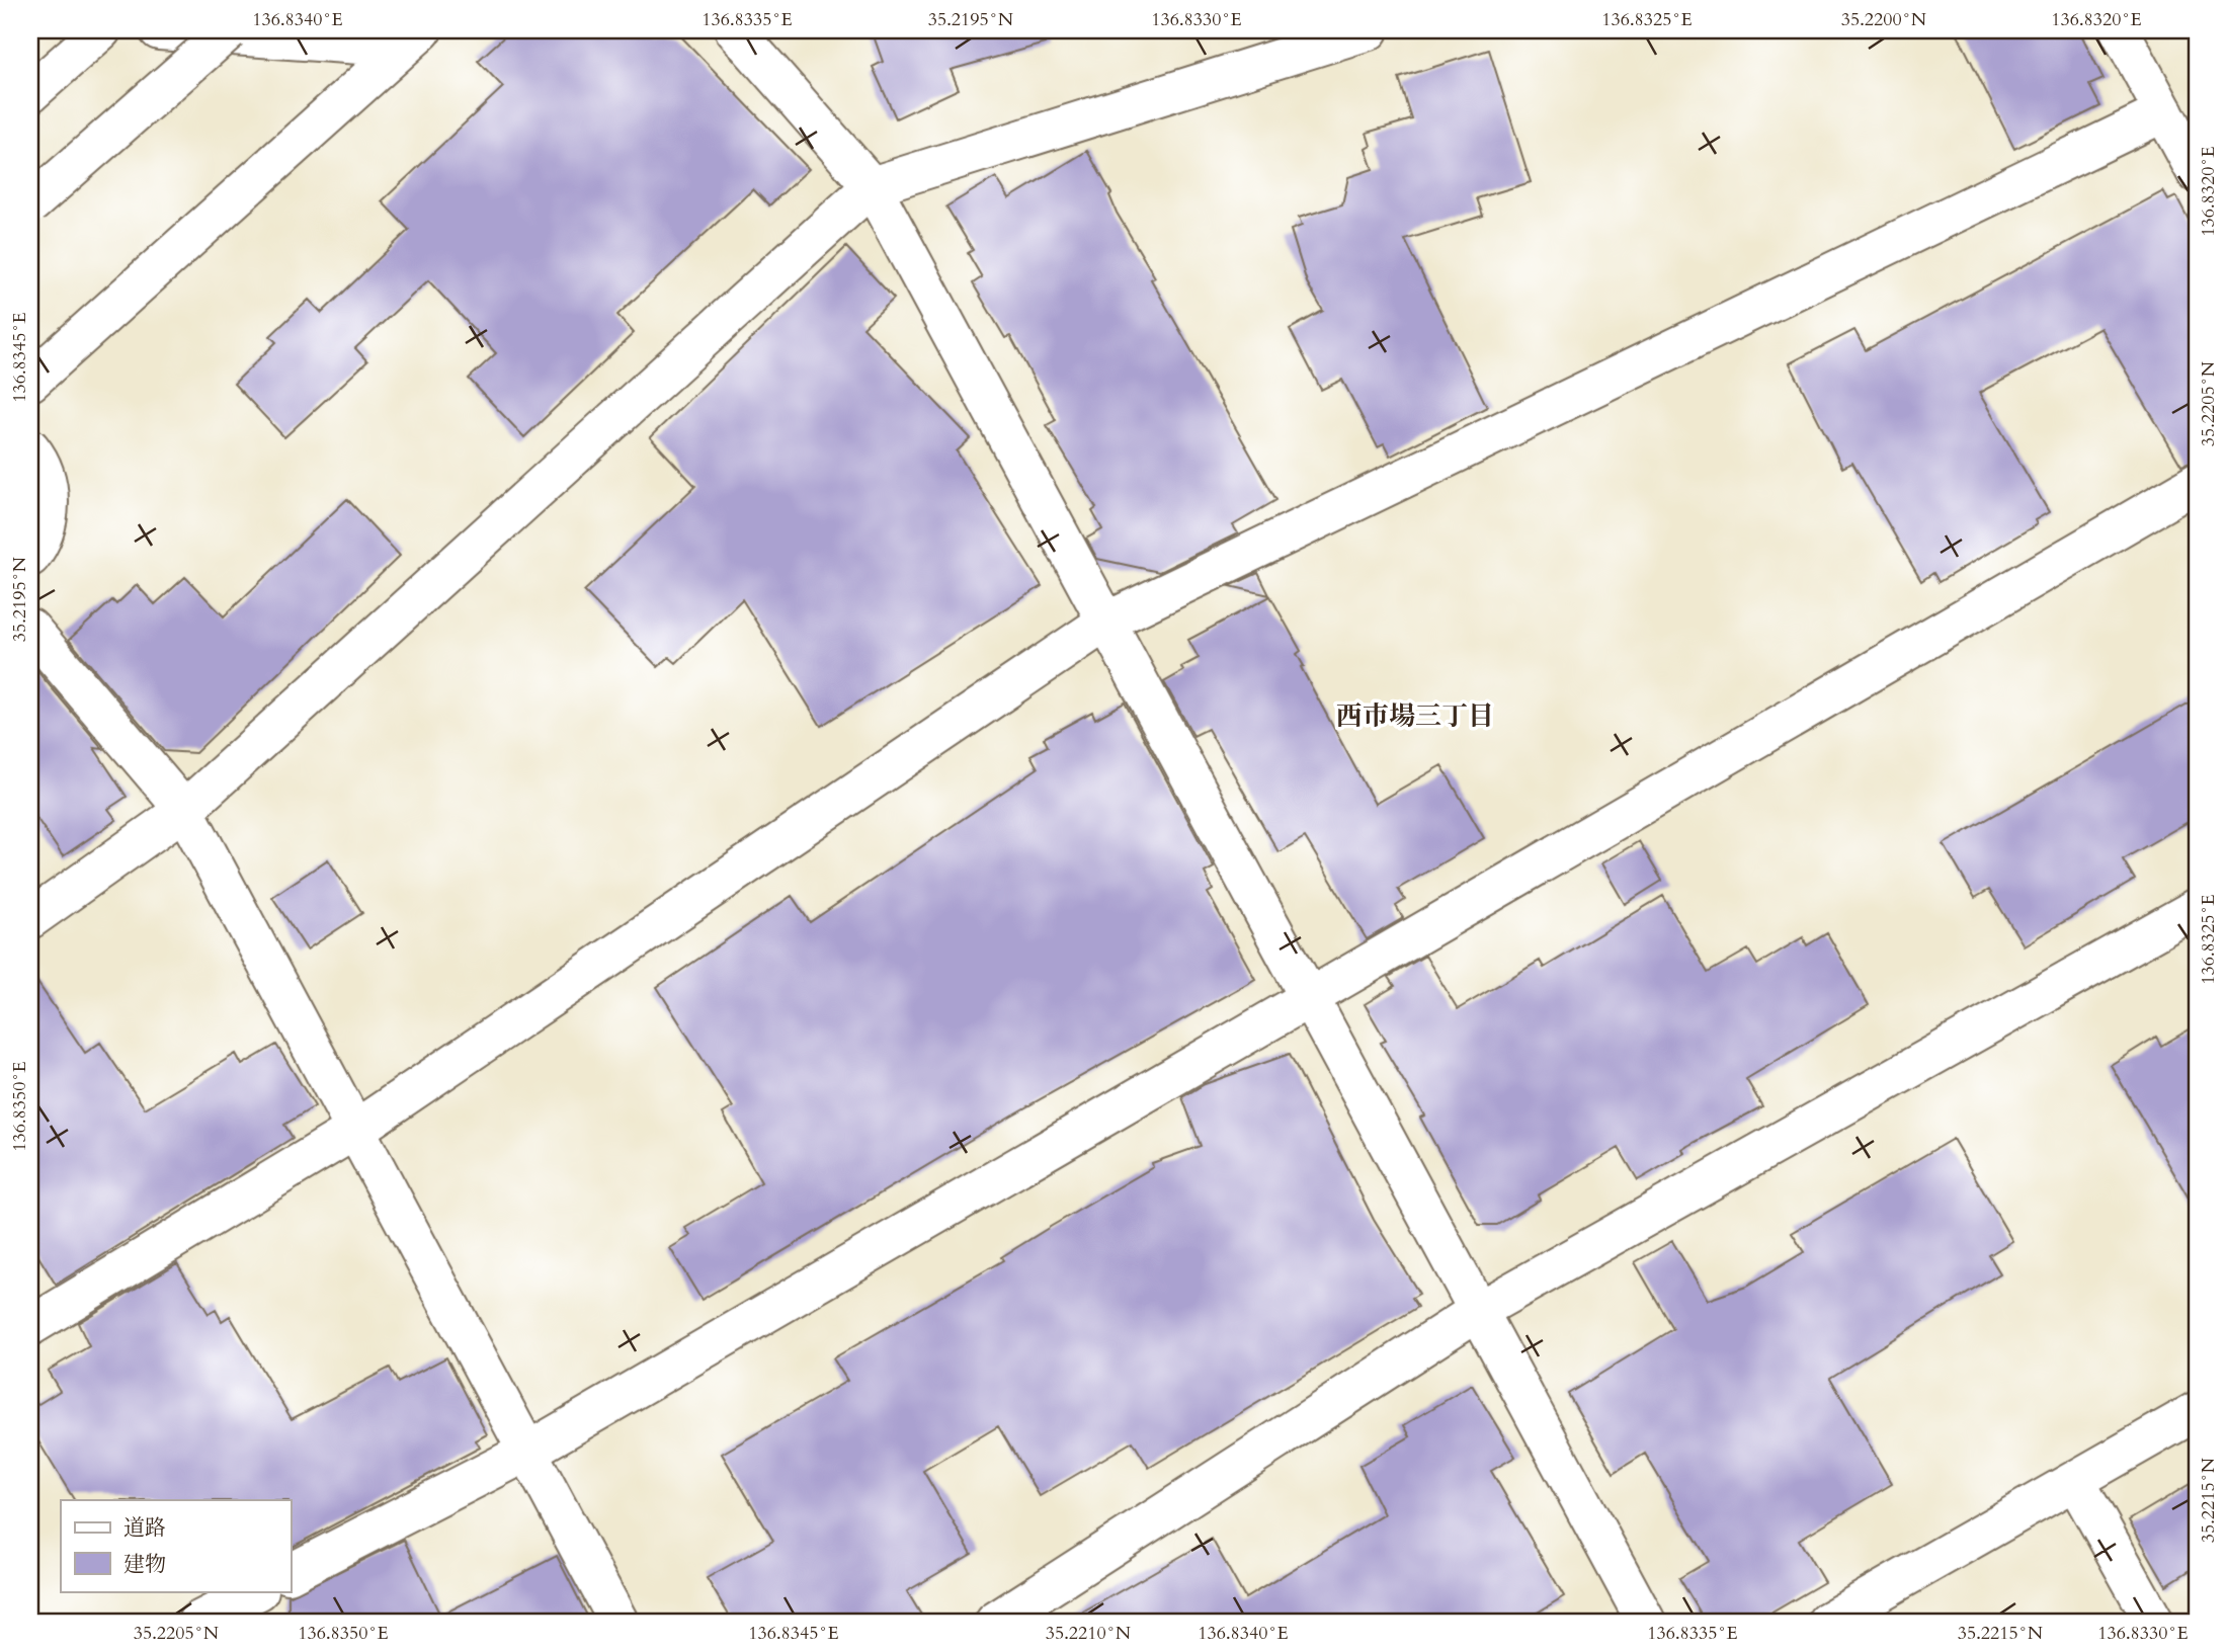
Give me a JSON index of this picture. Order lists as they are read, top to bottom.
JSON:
{
  "districts": ["西市場三丁目"],
  "legend": ["道路", "建物"],
  "coordinates": [
    "136.8340°E",
    "136.8335°E",
    "35.2195°N",
    "136.8330°E",
    "136.8325°E",
    "35.2200°N",
    "136.8320°E",
    "136.8345°E",
    "35.2205°N",
    "136.8350°E",
    "35.2215°N",
    "35.2210°N"
  ]
}
